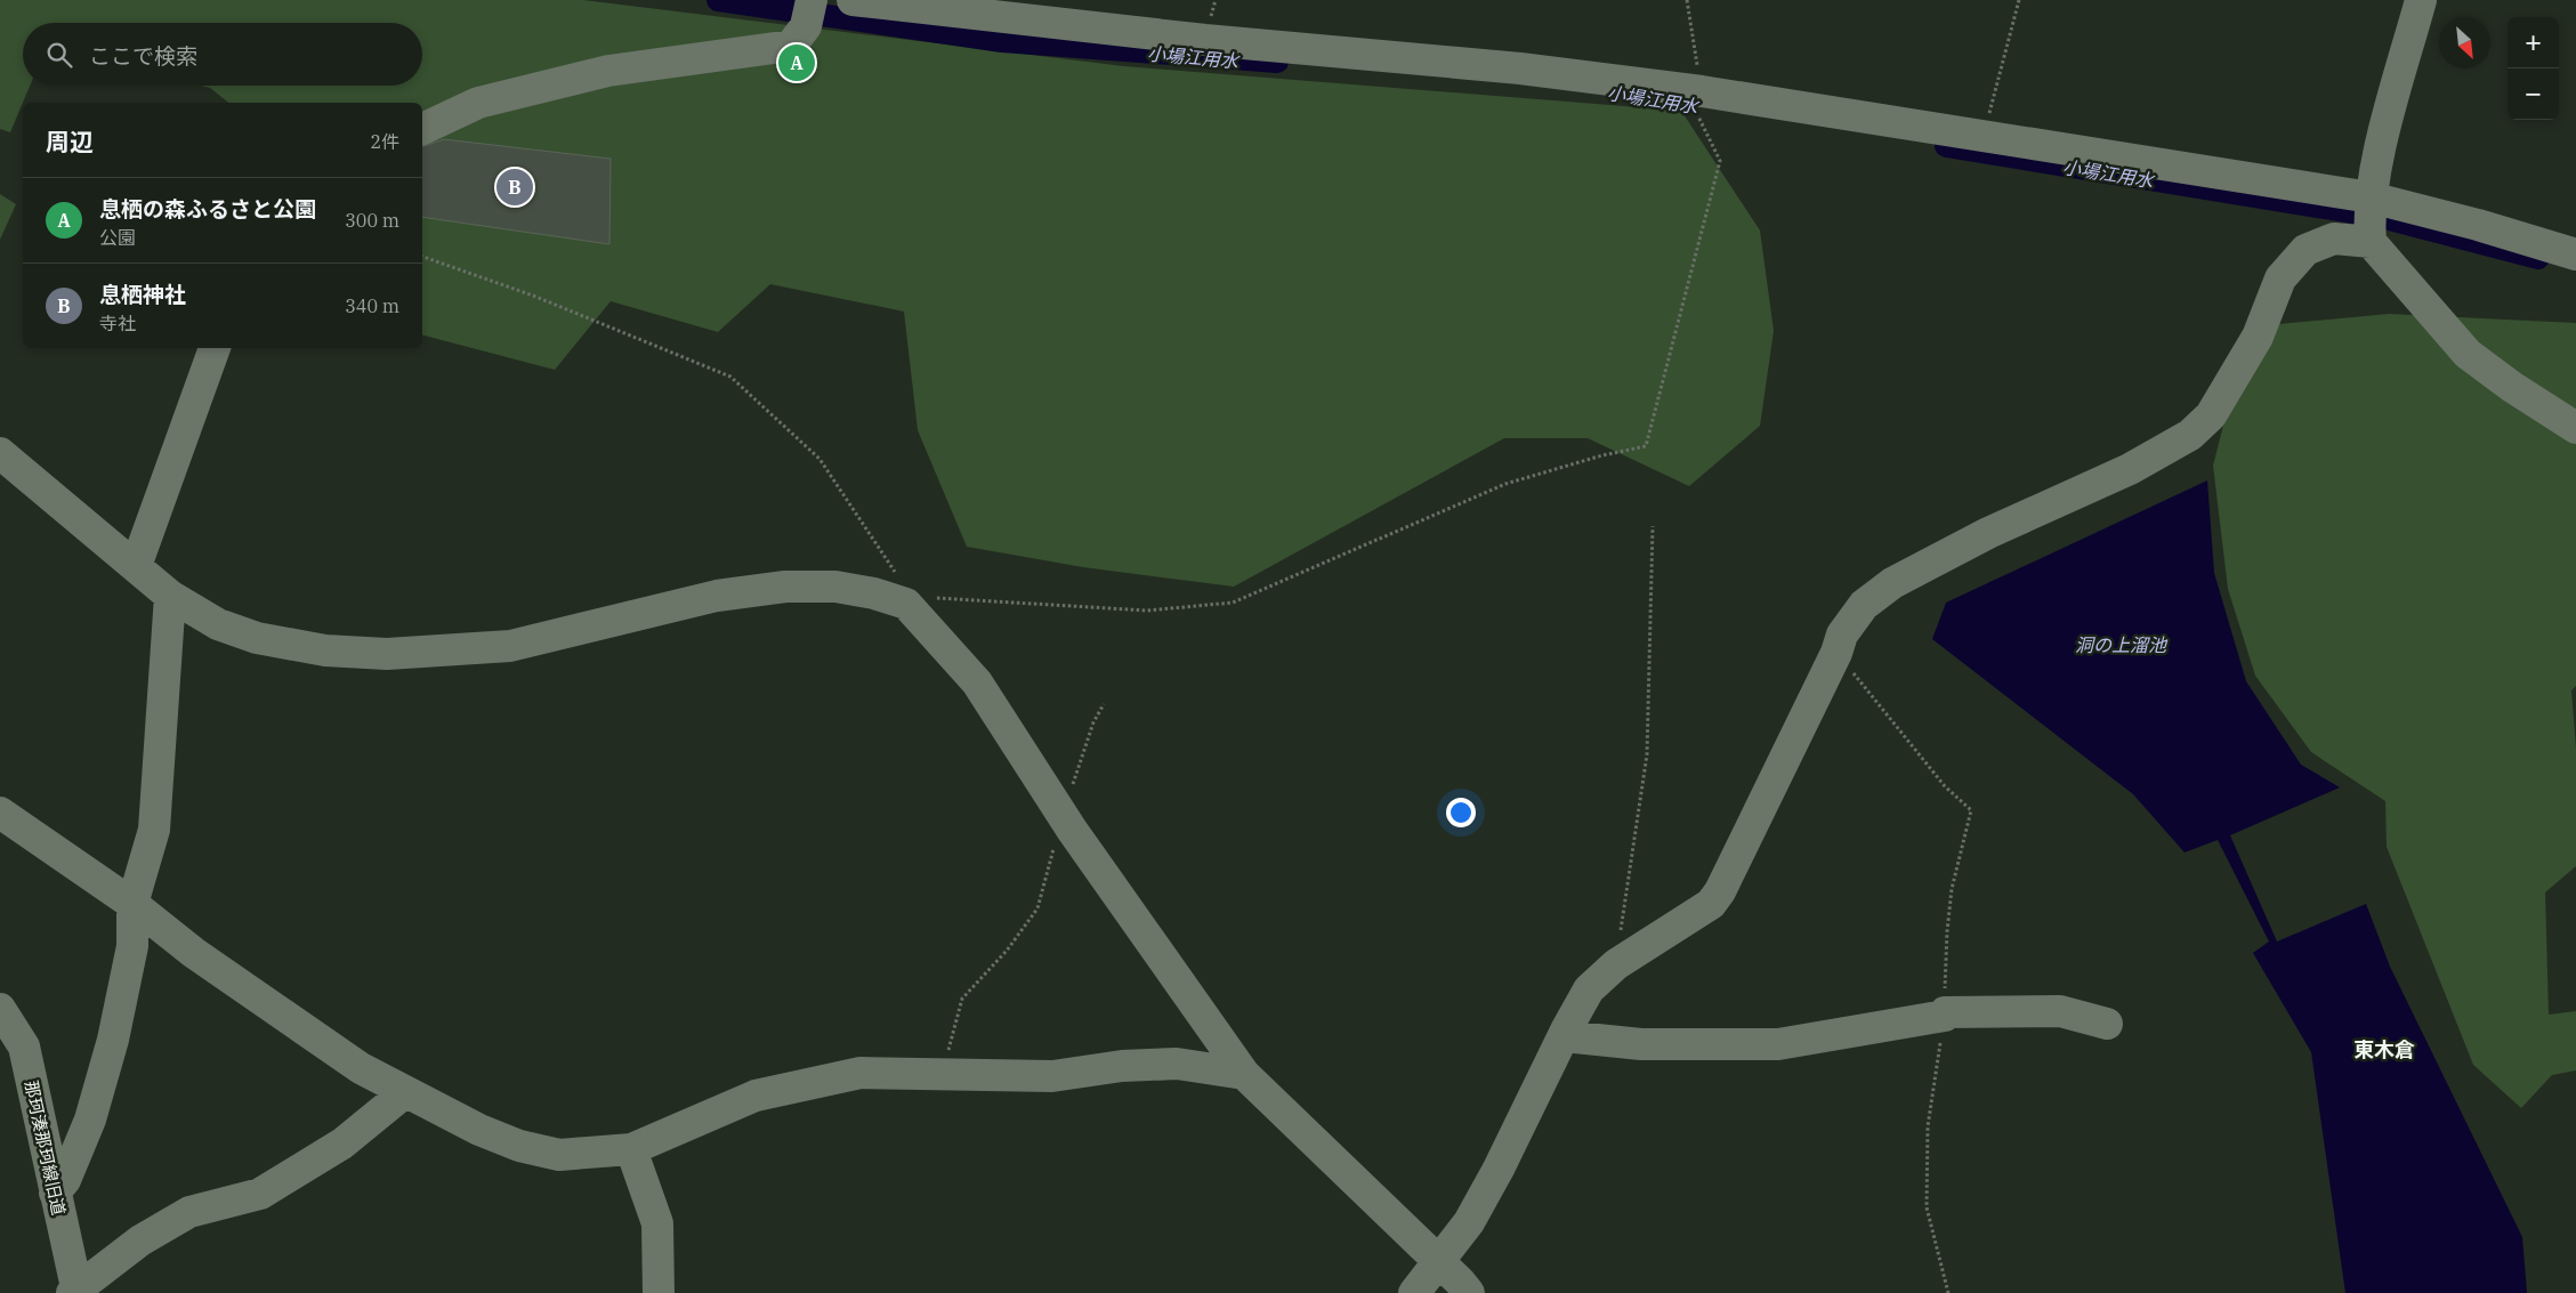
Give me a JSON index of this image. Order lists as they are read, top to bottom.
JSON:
{
  "streets": {
    "street": ["那珂湊那珂線旧道"]
  },
  "districts": ["東木倉"],
  "water": ["小場江用水", "洞の上溜池"],
  "north": "bottom right",
  "page": {
    "map_buttons": ["+", "−"],
    "search": "ここで検索",
    "pins": ["A", "B"],
    "heading": ["周辺", "2件"],
    "list": [
      {
        "mark": "A",
        "name": "息栖の森ふるさと公園",
        "note": "公園",
        "value": "300 m"
      },
      {
        "mark": "B",
        "name": "息栖神社",
        "note": "寺社",
        "value": "340 m"
      }
    ]
  }
}
